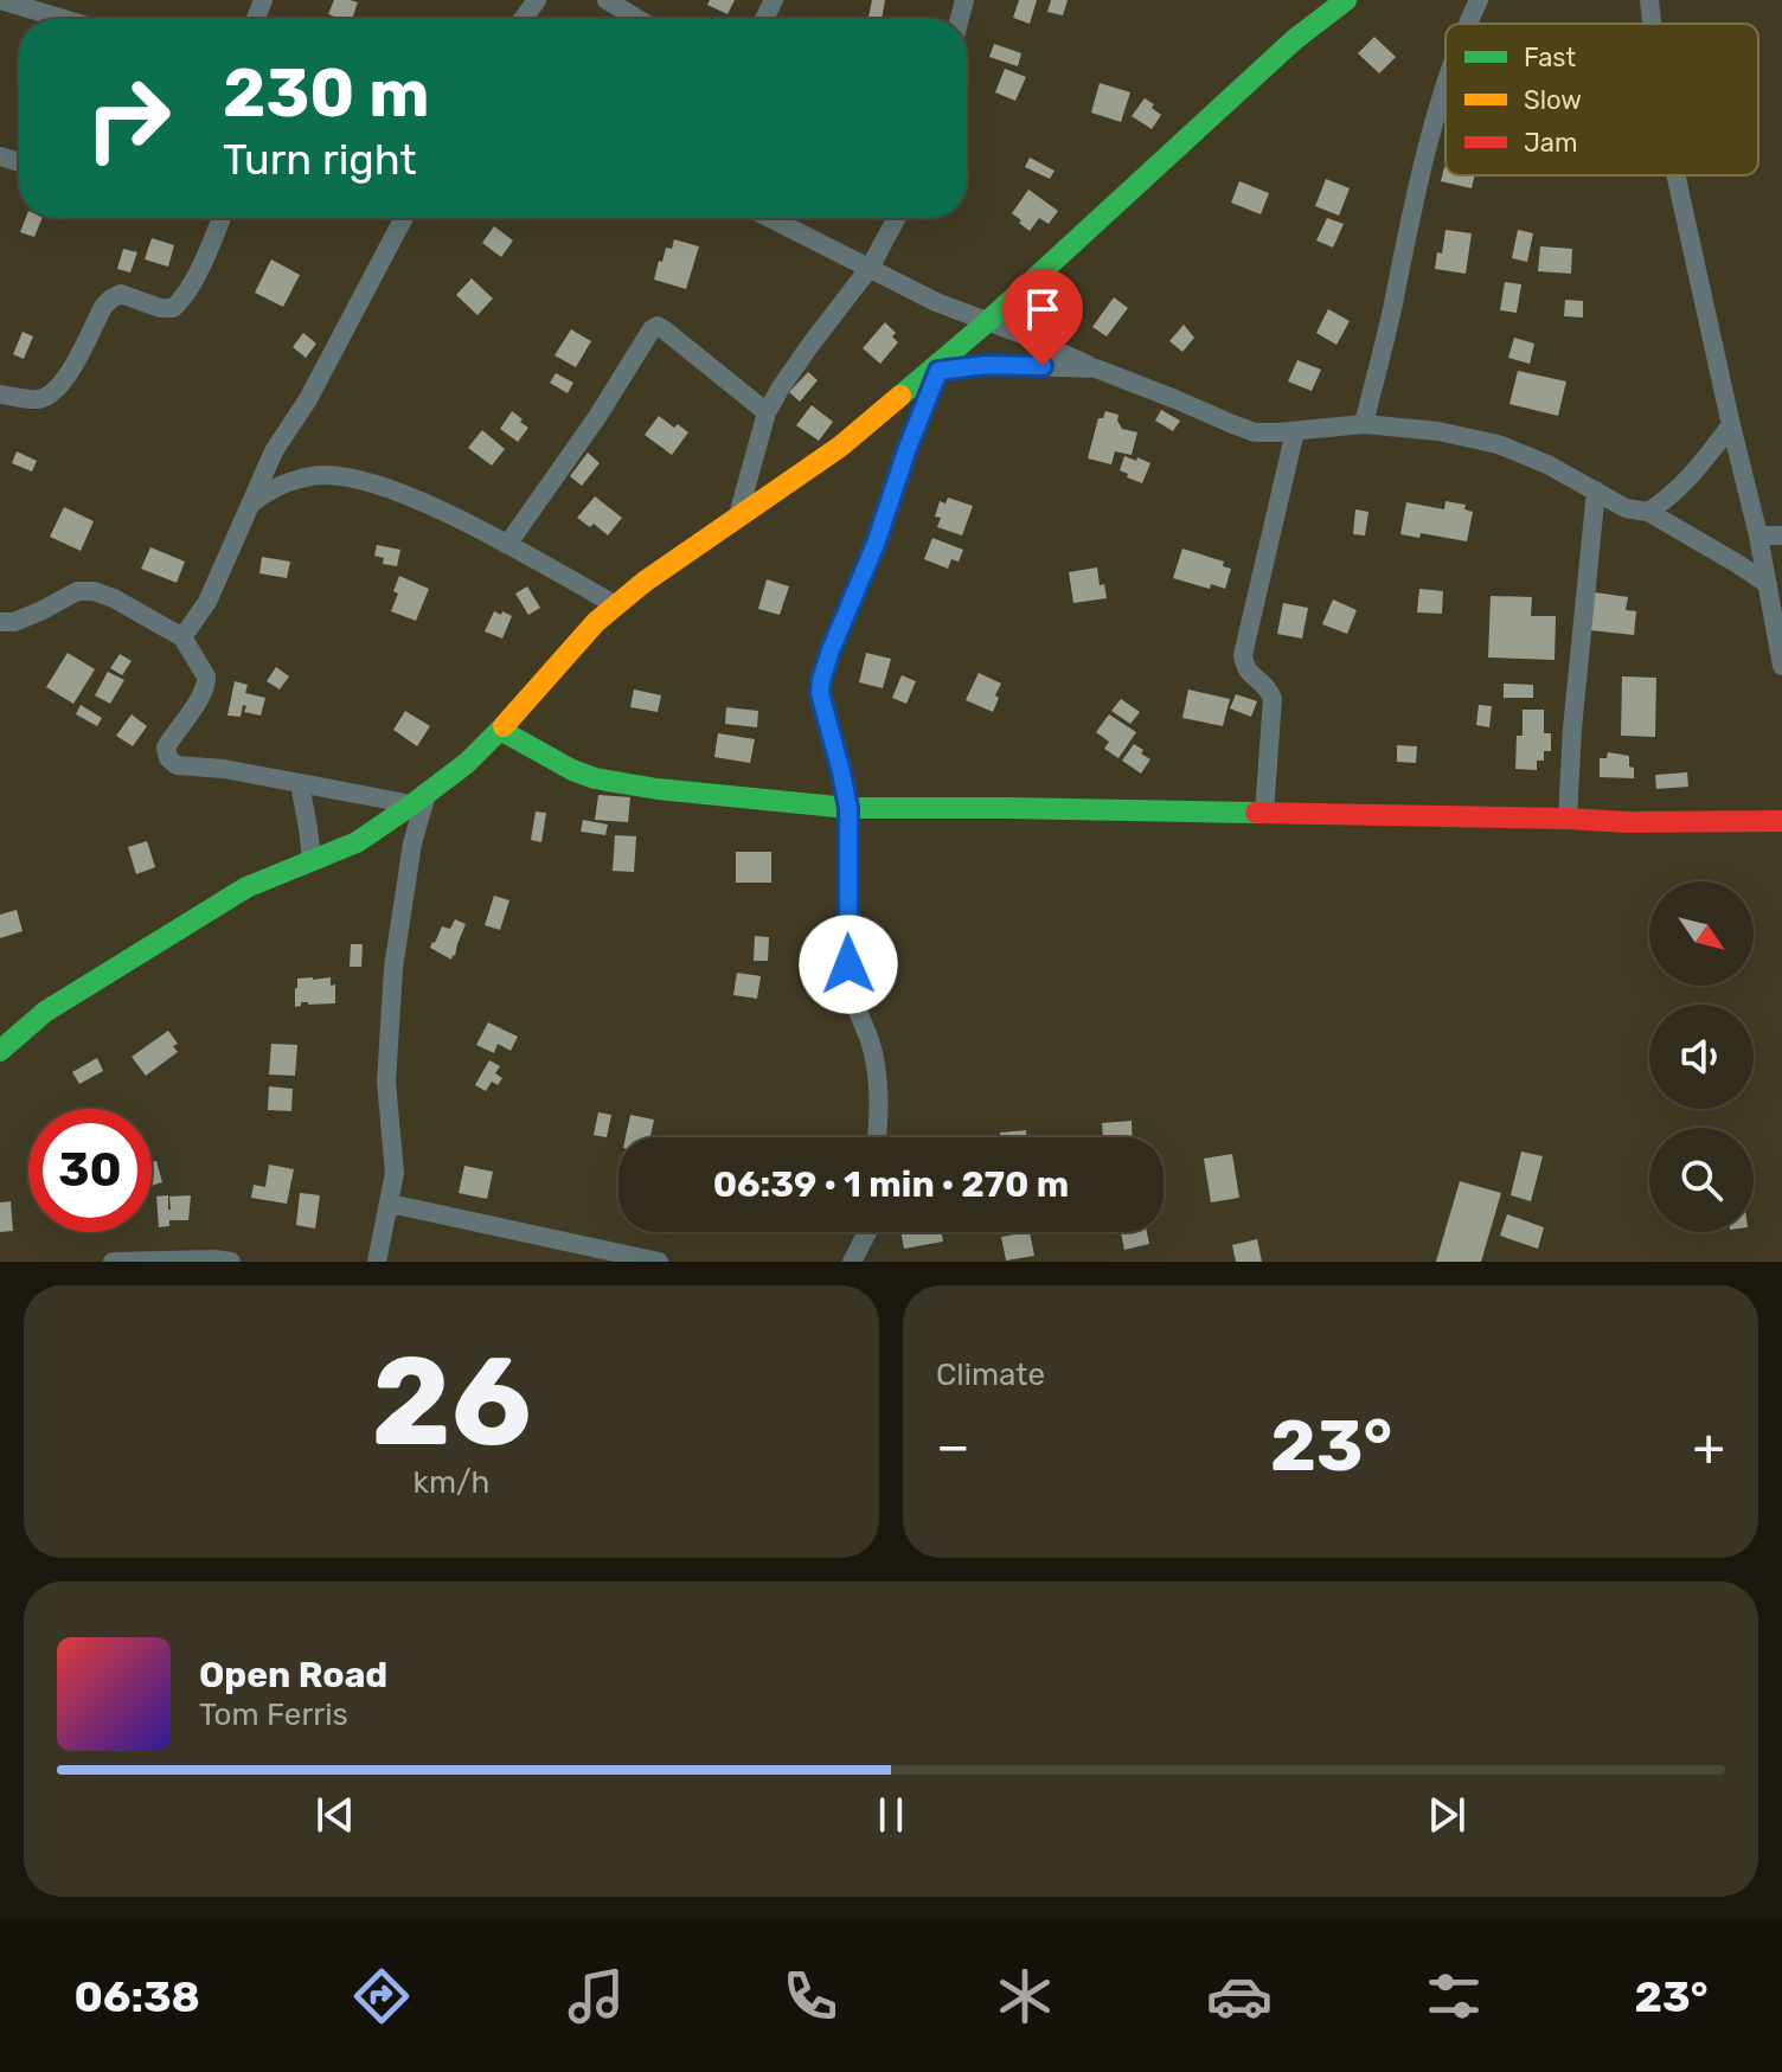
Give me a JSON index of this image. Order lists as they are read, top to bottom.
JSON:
{
  "legend": ["Fast", "Slow", "Jam"],
  "north": "bottom right",
  "page": {
    "turn": ["230 m", "Turn right"],
    "limit": "30",
    "trip": "06:39 · 1 min · 270 m",
    "tile": [
      ["26", "km/h"],
      "Climate"
    ],
    "heat": ["−", "23°", "+"],
    "song": ["Open Road", "Tom Ferris"],
    "tabs": ["06:38", "23°"]
  }
}
